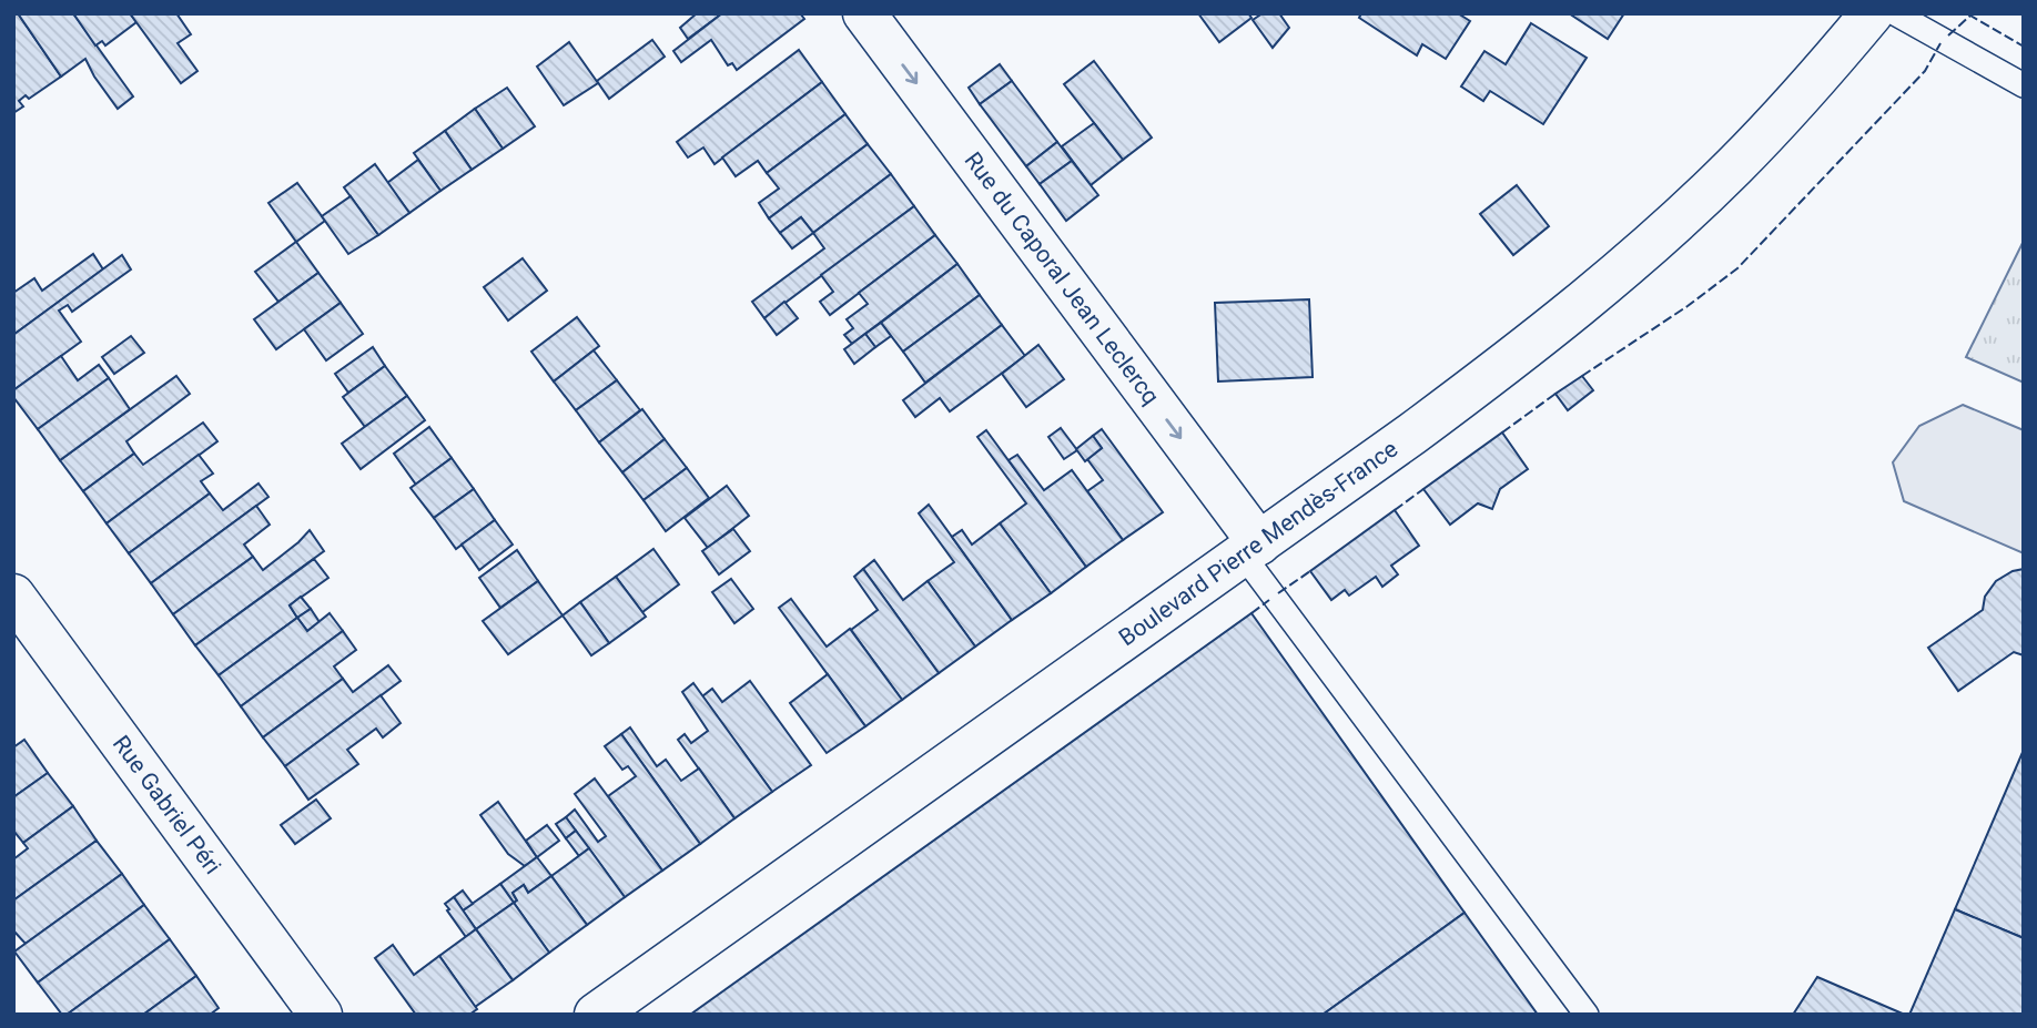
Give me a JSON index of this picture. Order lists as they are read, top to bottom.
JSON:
{
  "streets": {
    "street": ["Rue du Caporal Jean Leclercq", "Boulevard Pierre Mendès-France", "Rue Gabriel Péri"]
  },
  "crossings": [
    ["Rue du Caporal Jean Leclercq", "Boulevard Pierre Mendès-France"]
  ],
  "one_way": ["Rue du Caporal Jean Leclercq"]
}
